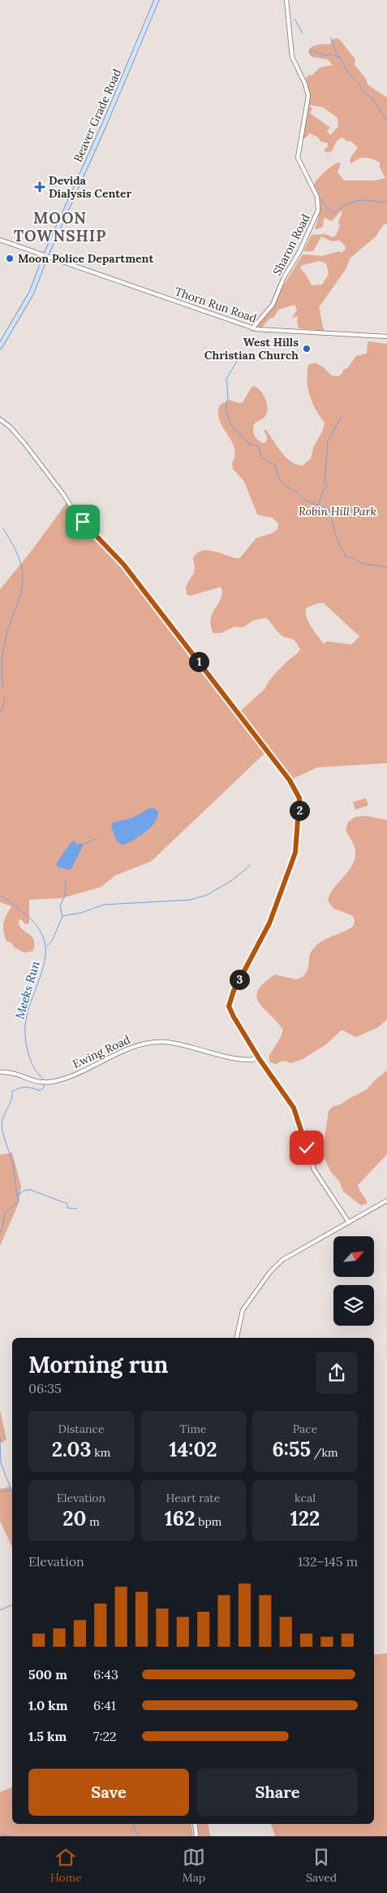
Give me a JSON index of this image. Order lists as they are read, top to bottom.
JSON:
{
  "streets": {
    "main road": ["Beaver Grade Road"],
    "street": ["Sharon Road", "Thorn Run Road", "Ewing Road"]
  },
  "crossings": [
    ["Beaver Grade Road", "Thorn Run Road"],
    ["Sharon Road", "Thorn Run Road"]
  ],
  "districts": ["MOON TOWNSHIP"],
  "water": ["Meeks Run"],
  "parks": ["Robin Hill Park"],
  "places": {
    "health": ["Devida Dialysis Center"],
    "other": ["Moon Police Department", "West Hills Christian Church"]
  },
  "north": "top right",
  "page": {
    "pins": ["1", "2", "3"],
    "heading": ["Morning run", "06:35"],
    "stats": [
      ["Distance", "2.03 km"],
      ["Time", "14:02"],
      ["Pace", "6:55 /km"],
      ["Elevation", "20 m"],
      ["Heart rate", "162 bpm"],
      ["kcal", "122"]
    ],
    "chart": ["Elevation", "132–145 m"],
    "list": [
      {
        "name": "500 m",
        "note": "6:43"
      },
      {
        "name": "1.0 km",
        "note": "6:41"
      },
      {
        "name": "1.5 km",
        "note": "7:22"
      }
    ],
    "buttons": ["Save", "Share"],
    "tabs": ["Home", "Map", "Saved"]
  }
}
